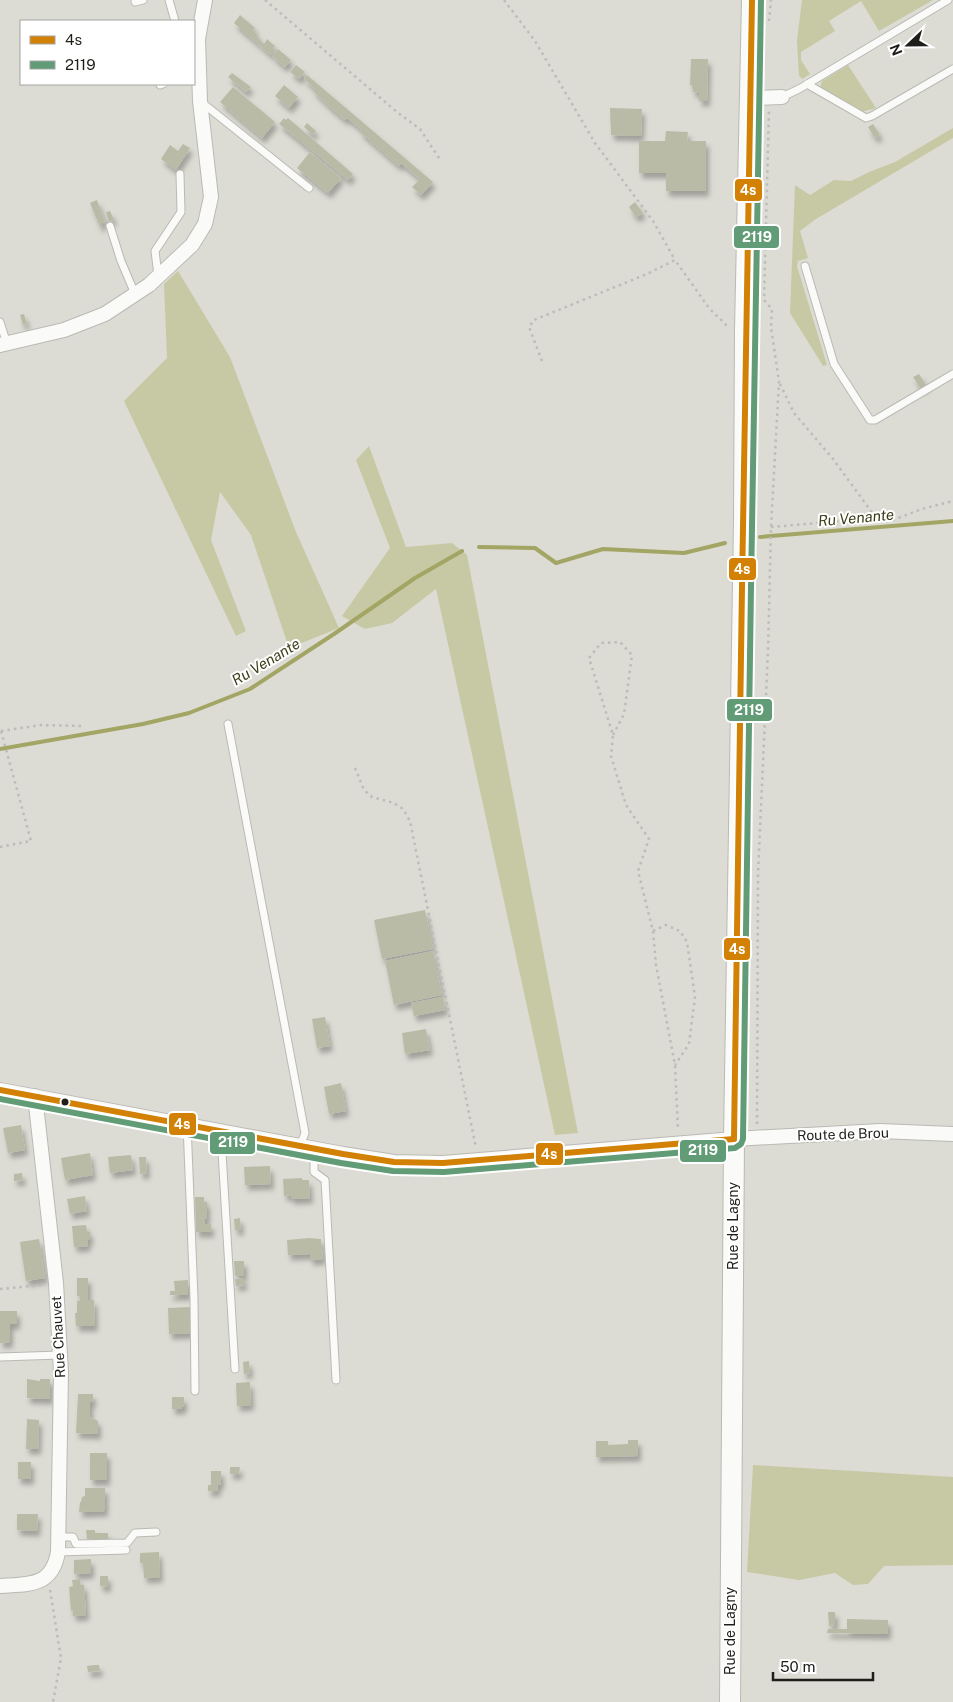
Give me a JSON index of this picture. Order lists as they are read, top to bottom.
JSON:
{
  "streets": {
    "main road": ["Rue de Lagny"],
    "street": ["Route de Brou", "Rue Chauvet"]
  },
  "crossings": [
    ["Route de Brou", "Rue de Lagny"],
    ["Route de Brou", "Rue Chauvet"]
  ],
  "water": ["Ru Venante"],
  "lines": ["transit line 4s", "transit line 2119"],
  "legend": ["4s", "2119"],
  "scale_bar": "50 m",
  "north": "left"
}
